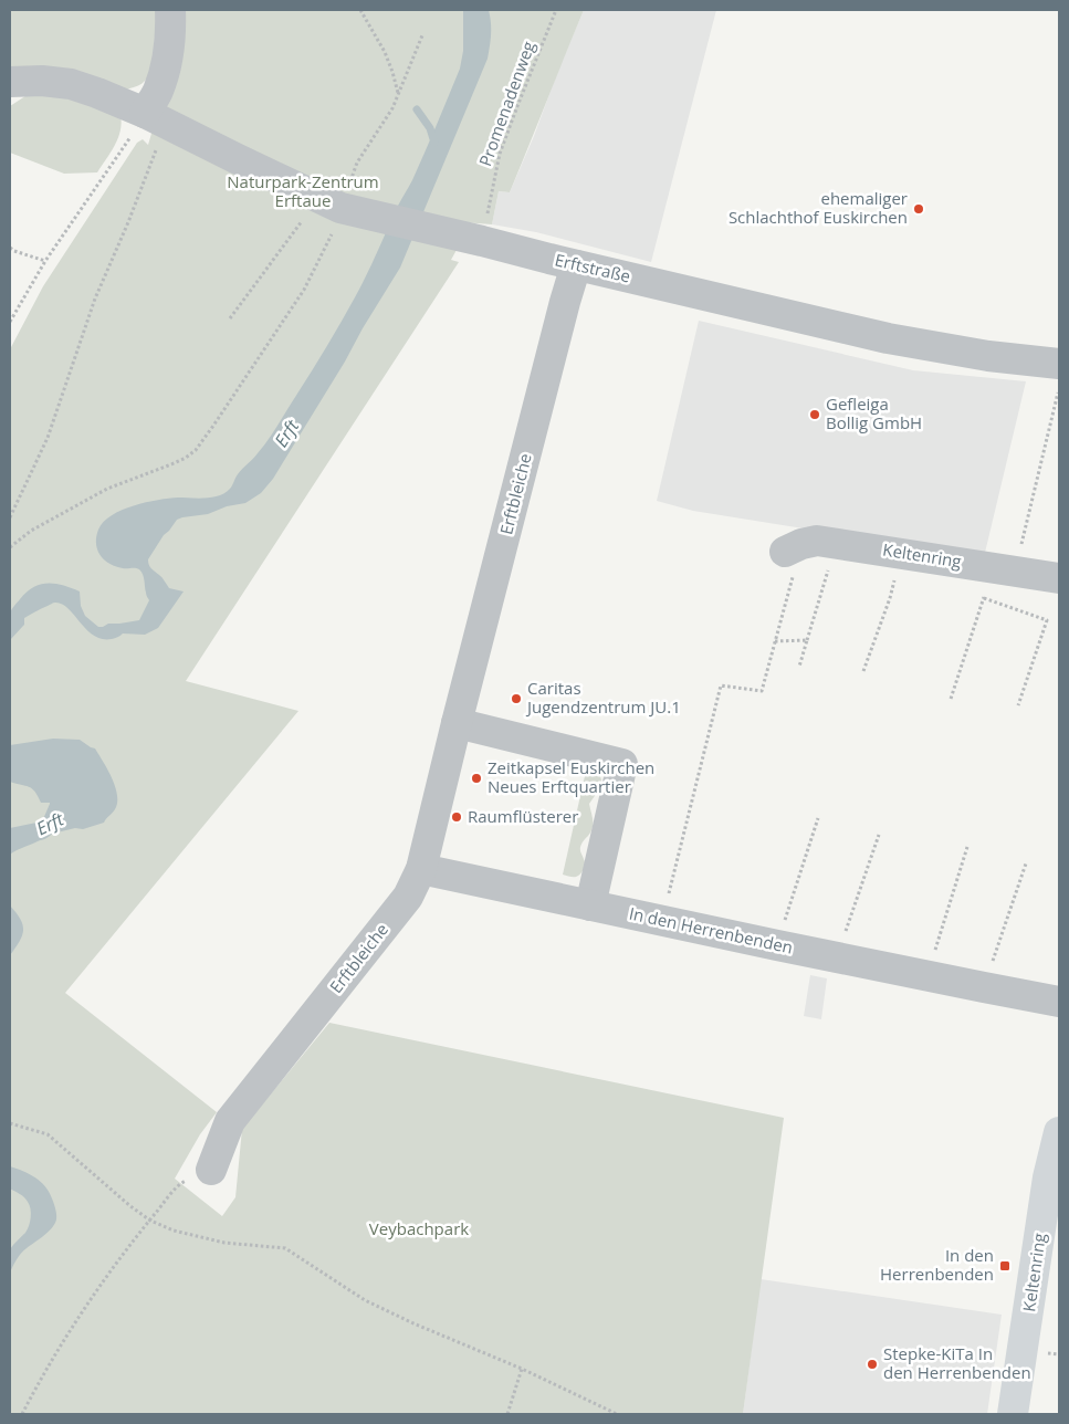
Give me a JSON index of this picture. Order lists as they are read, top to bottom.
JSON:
{
  "streets": {
    "main road": ["Keltenring"],
    "street": ["Erftstraße", "Erftbleiche", "In den Herrenbenden"],
    "path": ["Promenadenweg"]
  },
  "crossings": [
    ["Promenadenweg", "Erftstraße"],
    ["Erftstraße", "Erftbleiche"],
    ["Erftbleiche", "In den Herrenbenden"]
  ],
  "water": ["Erft"],
  "parks": ["Naturpark-Zentrum Erftaue", "Veybachpark"],
  "places": {
    "other": [
      "ehemaliger Schlachthof Euskirchen",
      "Gefleiga Bollig GmbH",
      "Caritas Jugendzentrum JU.1",
      "Zeitkapsel Euskirchen Neues Erftquartier",
      "Raumflüsterer",
      "Stepke-KiTa In den Herrenbenden"
    ],
    "transit": ["In den Herrenbenden"]
  }
}
